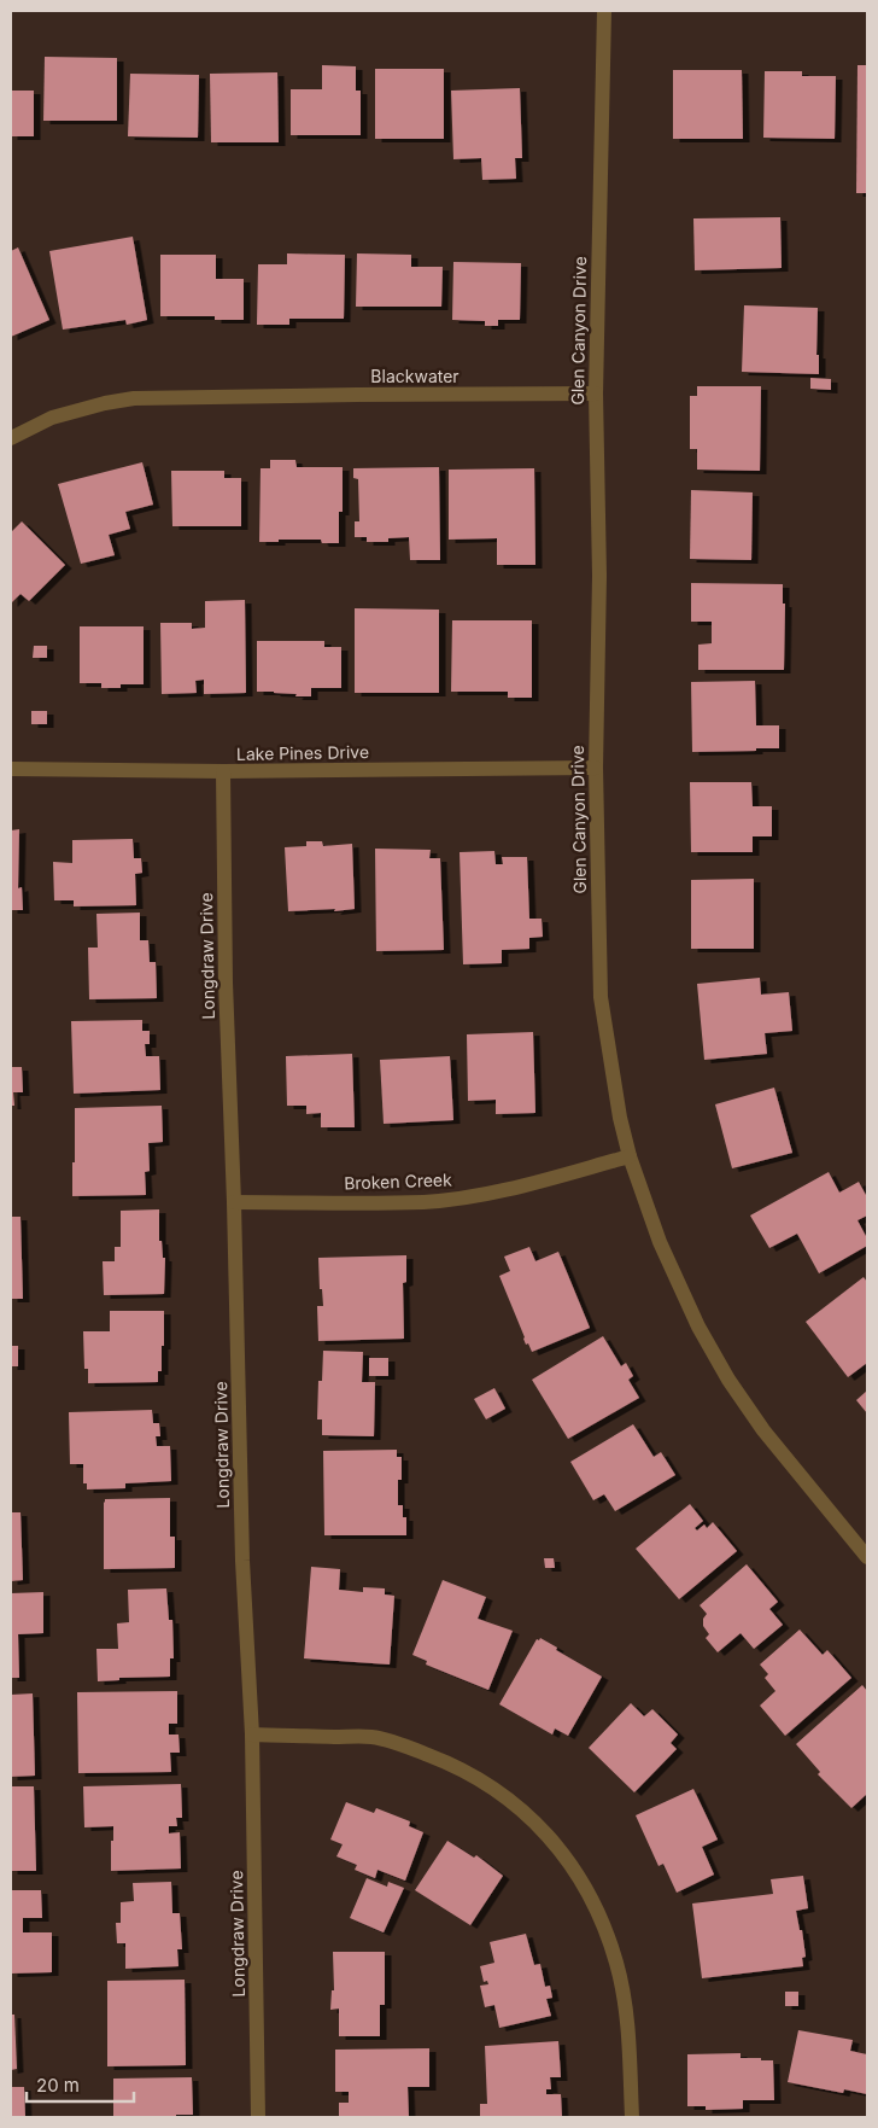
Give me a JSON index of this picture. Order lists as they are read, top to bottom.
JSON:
{
  "streets": {
    "street": [
      "Glen Canyon Drive",
      "Blackwater",
      "Lake Pines Drive",
      "Longdraw Drive",
      "Broken Creek"
    ]
  },
  "crossings": [
    ["Glen Canyon Drive", "Blackwater"],
    ["Glen Canyon Drive", "Lake Pines Drive"],
    ["Glen Canyon Drive", "Broken Creek"],
    ["Lake Pines Drive", "Longdraw Drive"],
    ["Longdraw Drive", "Broken Creek"]
  ],
  "scale_bar": "20 m"
}
